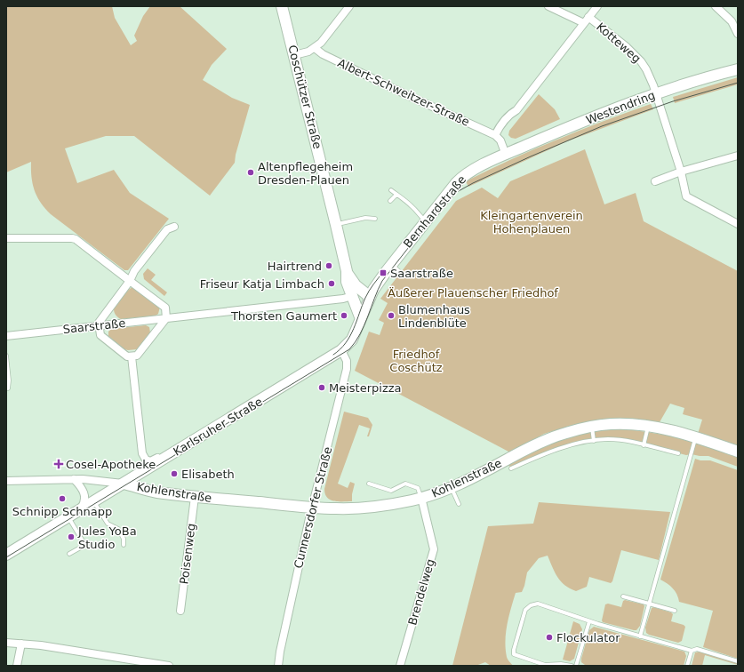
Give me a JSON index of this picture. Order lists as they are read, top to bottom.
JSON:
{
  "streets": {
    "street": [
      "Kotteweg",
      "Albert-Schweitzer-Straße",
      "Coschützer Straße",
      "Westendring",
      "Bernhardstraße",
      "Saarstraße",
      "Karlsruher Straße",
      "Kohlenstraße",
      "Cunnersdorfer Straße",
      "Poisenweg",
      "Brendelweg"
    ]
  },
  "crossings": [
    ["Kotteweg", "Westendring"],
    ["Coschützer Straße", "Bernhardstraße"],
    ["Coschützer Straße", "Saarstraße"],
    ["Coschützer Straße", "Karlsruher Straße"],
    ["Westendring", "Bernhardstraße"],
    ["Bernhardstraße", "Karlsruher Straße"],
    ["Karlsruher Straße", "Kohlenstraße"],
    ["Karlsruher Straße", "Cunnersdorfer Straße"],
    ["Kohlenstraße", "Cunnersdorfer Straße"],
    ["Kohlenstraße", "Poisenweg"],
    ["Kohlenstraße", "Brendelweg"]
  ],
  "parks": ["Kleingartenverein Hohenplauen", "Äußerer Plauenscher Friedhof", "Friedhof Coschütz"],
  "places": {
    "other": [
      "Altenpflegeheim Dresden-Plauen",
      "Hairtrend",
      "Friseur Katja Limbach",
      "Thorsten Gaumert",
      "Blumenhaus Lindenblüte",
      "Meisterpizza",
      "Elisabeth",
      "Schnipp Schnapp",
      "Jules YoBa Studio",
      "Flockulator"
    ],
    "transit": ["Saarstraße"],
    "health": ["Cosel-Apotheke"]
  }
}
